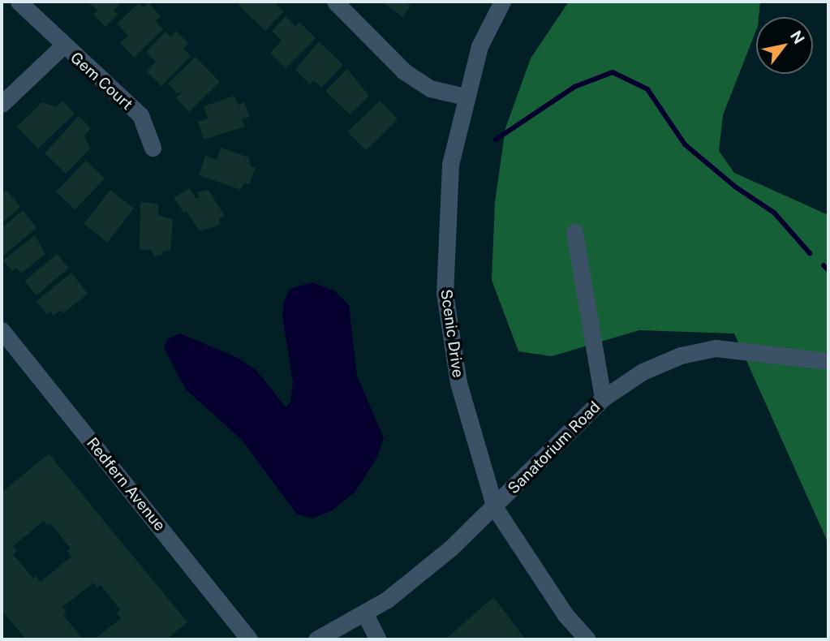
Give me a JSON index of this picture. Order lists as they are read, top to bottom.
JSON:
{
  "streets": {
    "street": [
      "Gem Court",
      "Scenic Drive",
      "Sanatorium Road",
      "Redfern Avenue"
    ]
  },
  "crossings": [
    ["Scenic Drive", "Sanatorium Road"]
  ],
  "north": "top right"
}
